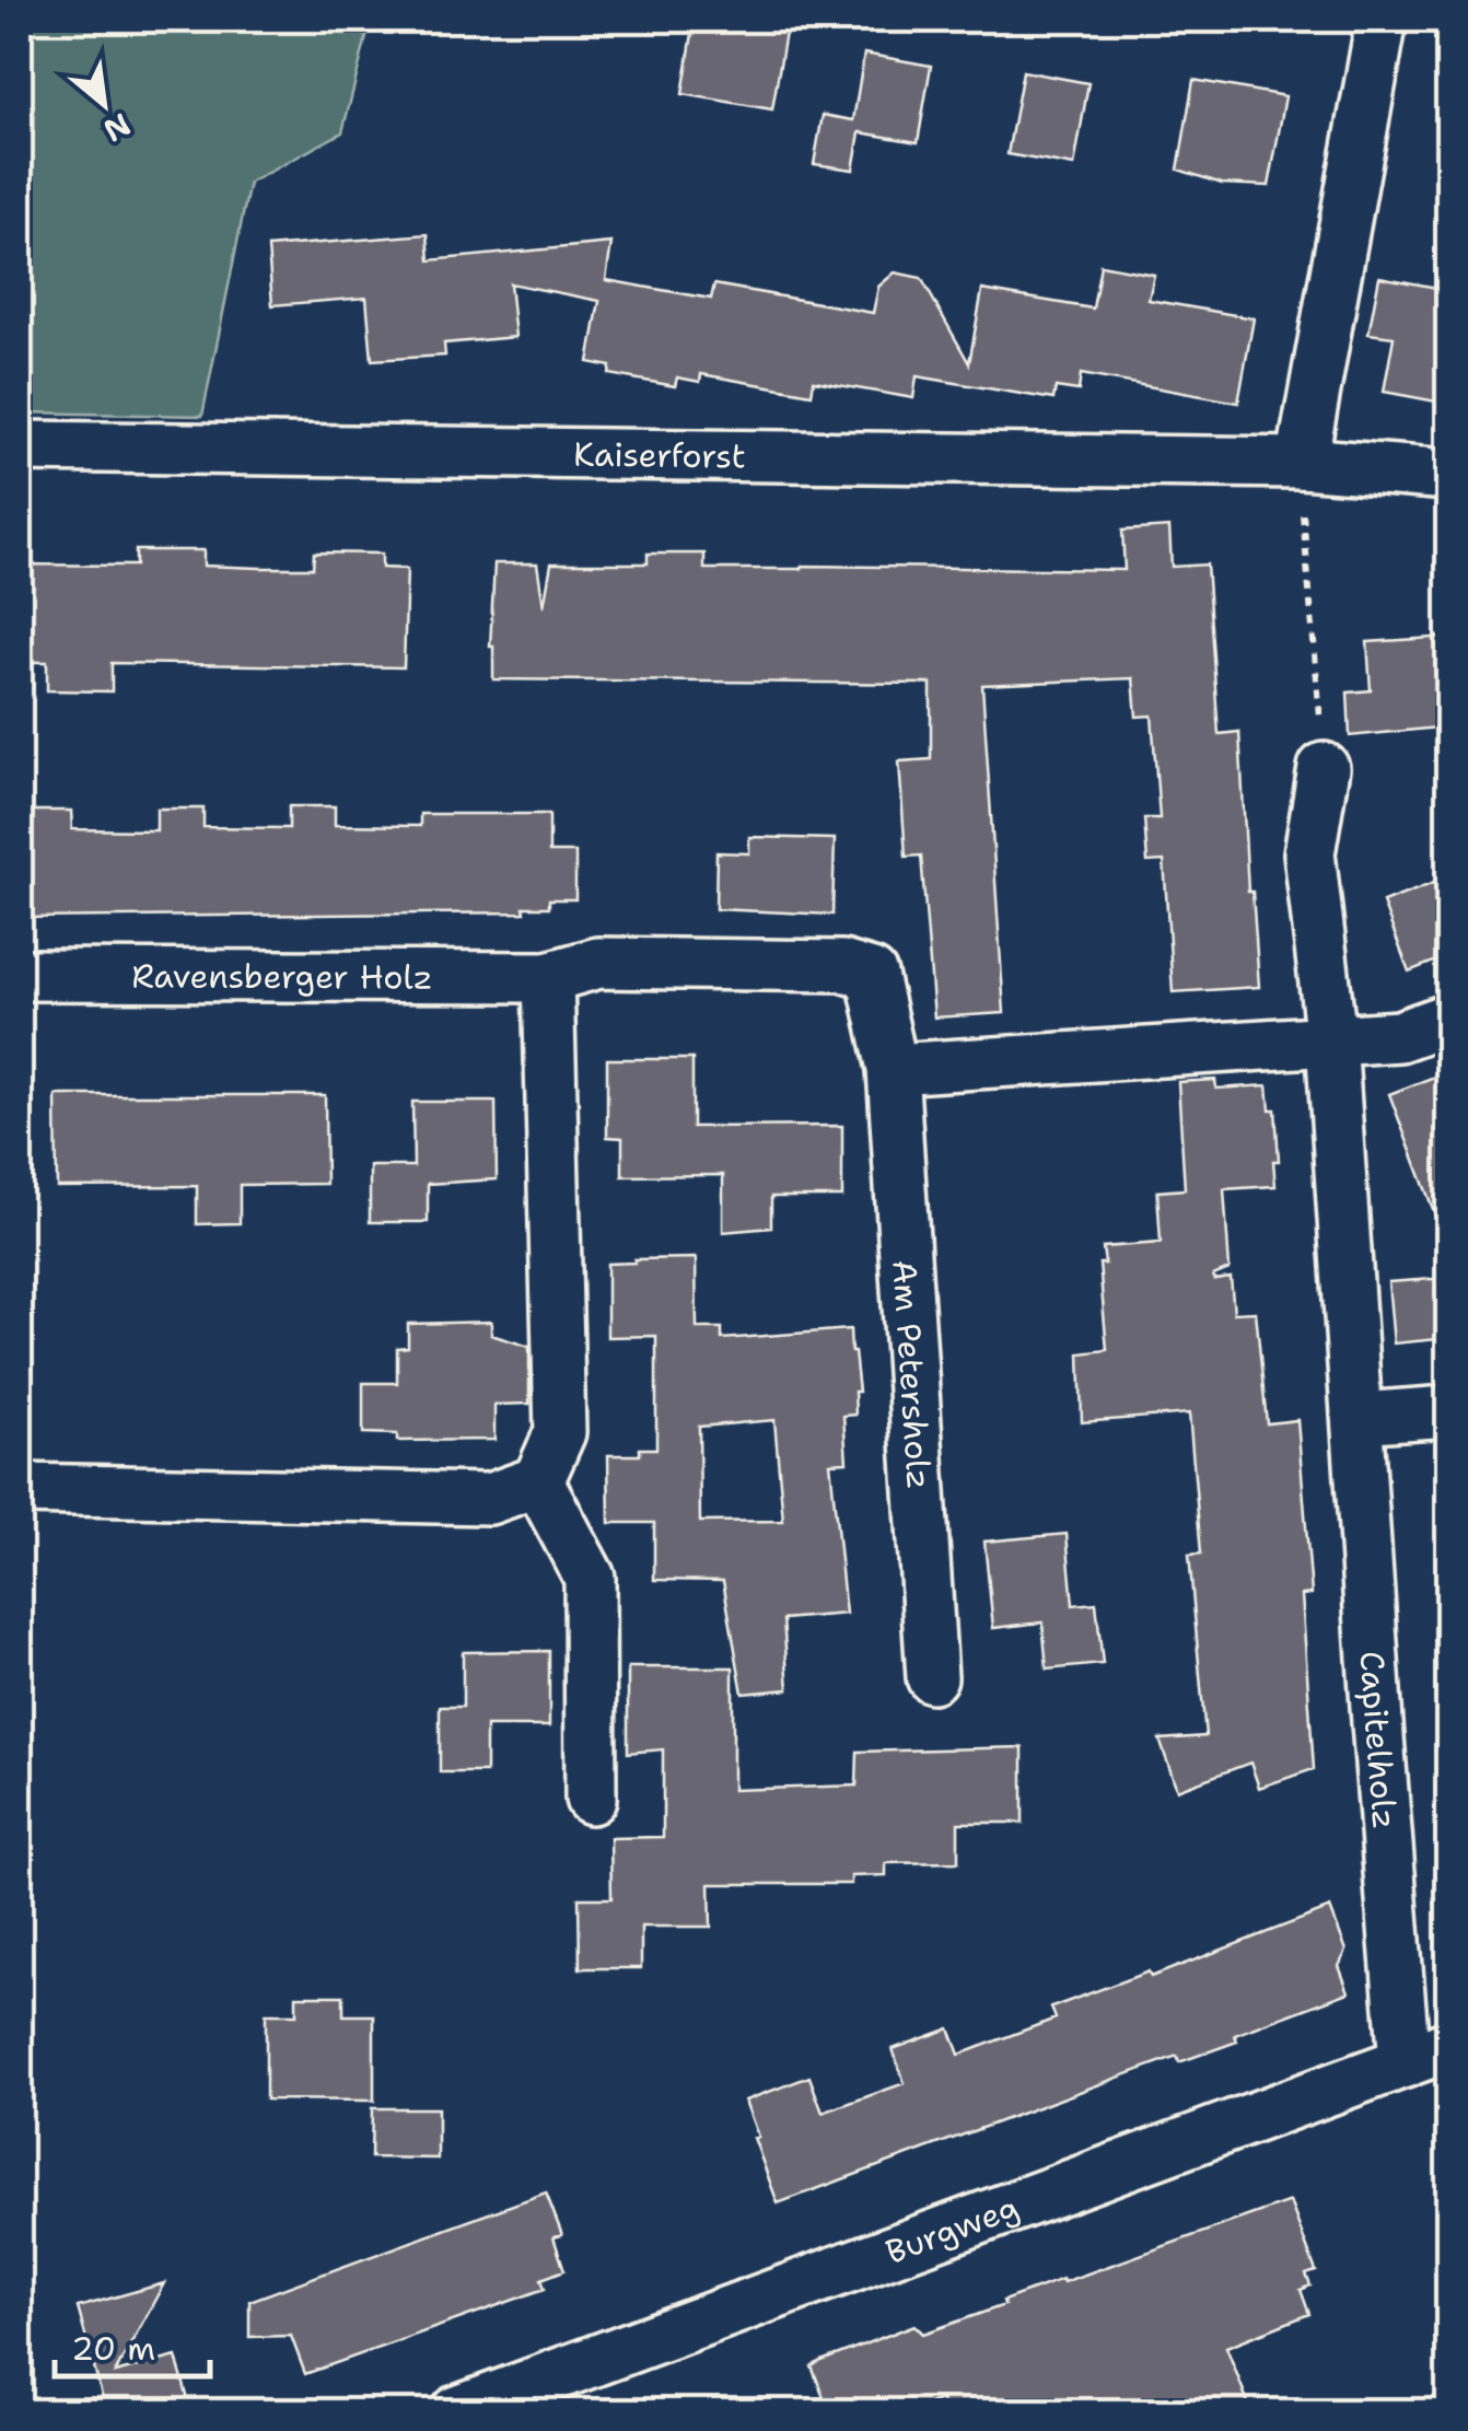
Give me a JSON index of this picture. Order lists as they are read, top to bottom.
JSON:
{
  "streets": {
    "street": [
      "Kaiserforst",
      "Ravensberger Holz",
      "Am Petersholz",
      "Capitelholz",
      "Burgweg"
    ]
  },
  "crossings": [
    ["Ravensberger Holz", "Am Petersholz"],
    ["Capitelholz", "Burgweg"]
  ],
  "scale_bar": "20 m",
  "north": "bottom right"
}
